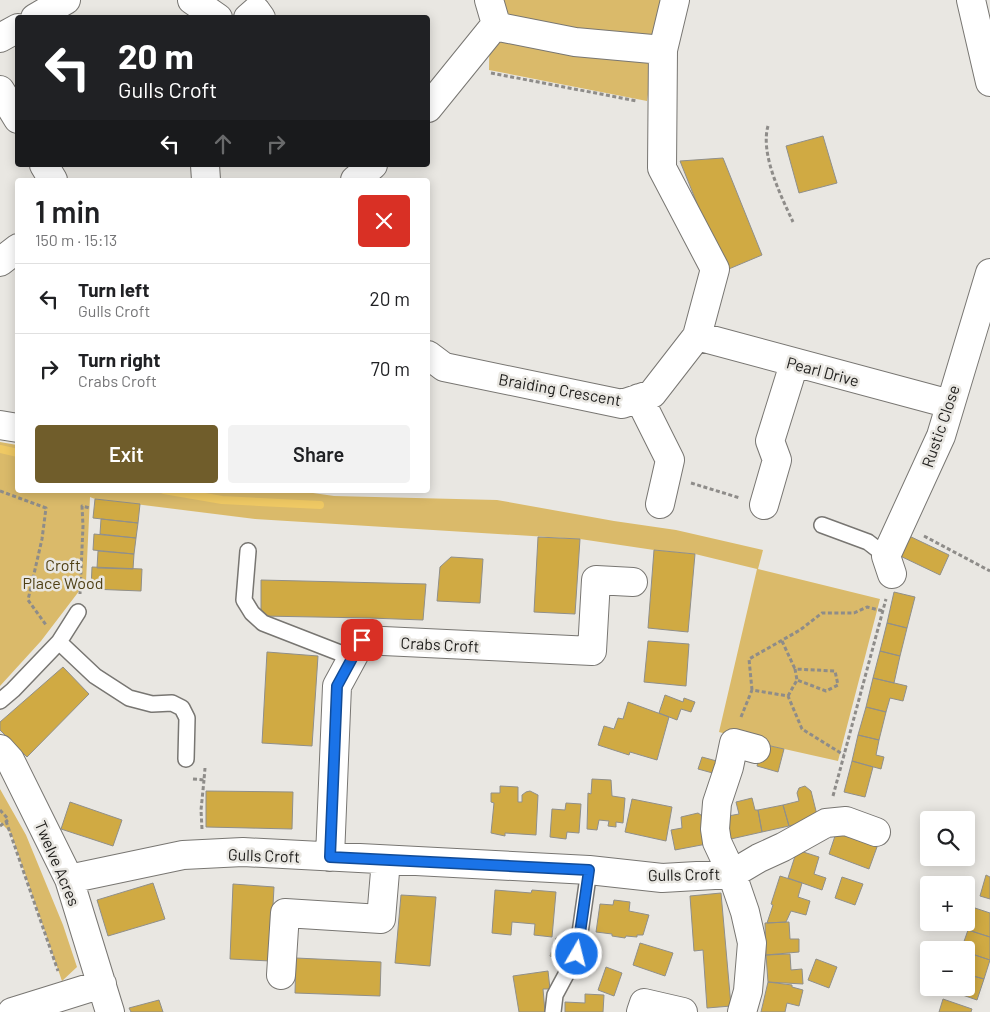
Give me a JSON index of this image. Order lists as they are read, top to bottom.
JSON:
{
  "streets": {
    "street": [
      "Pearl Drive",
      "Braiding Crescent",
      "Rustic Close",
      "Crabs Croft",
      "Gulls Croft",
      "Twelve Acres"
    ]
  },
  "crossings": [
    ["Pearl Drive", "Braiding Crescent"],
    ["Pearl Drive", "Rustic Close"],
    ["Crabs Croft", "Gulls Croft"],
    ["Gulls Croft", "Twelve Acres"]
  ],
  "parks": ["Croft Place Wood"],
  "page": {
    "turn": ["20 m", "Gulls Croft"],
    "heading": ["1 min", "150 m · 15:13"],
    "list": [
      {
        "name": "Turn left",
        "note": "Gulls Croft",
        "value": "20 m"
      },
      {
        "name": "Turn right",
        "note": "Crabs Croft",
        "value": "70 m"
      }
    ],
    "buttons": ["Exit", "Share"],
    "map_buttons": ["+", "−"]
  }
}
